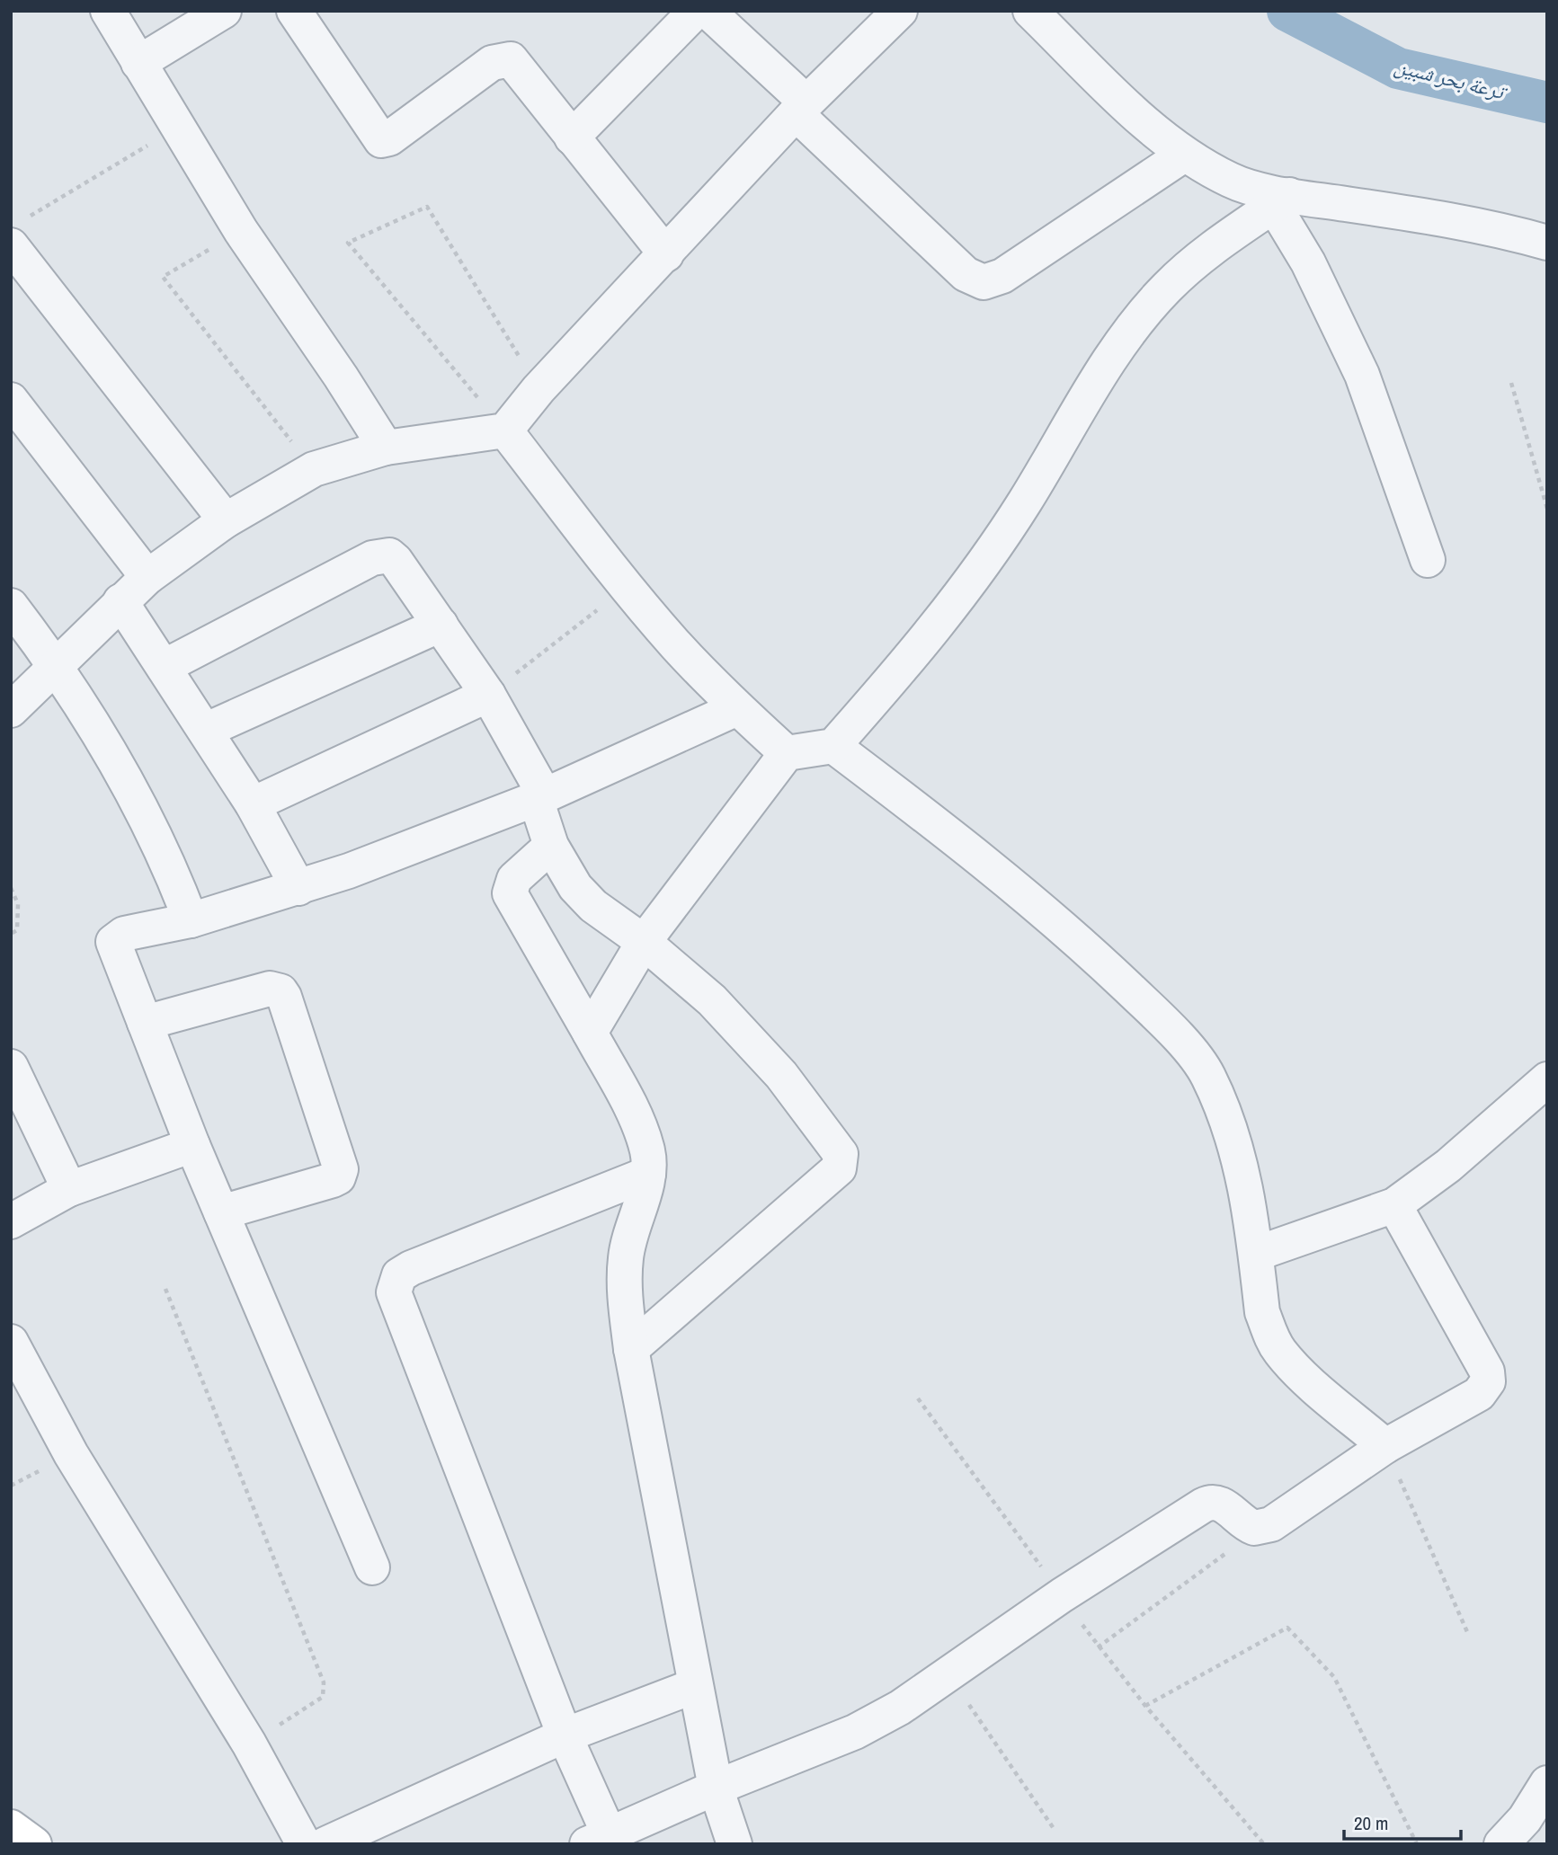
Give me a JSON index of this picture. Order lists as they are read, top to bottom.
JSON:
{
  "water": ["ترعة بحر شبين"],
  "scale_bar": "20 m"
}
